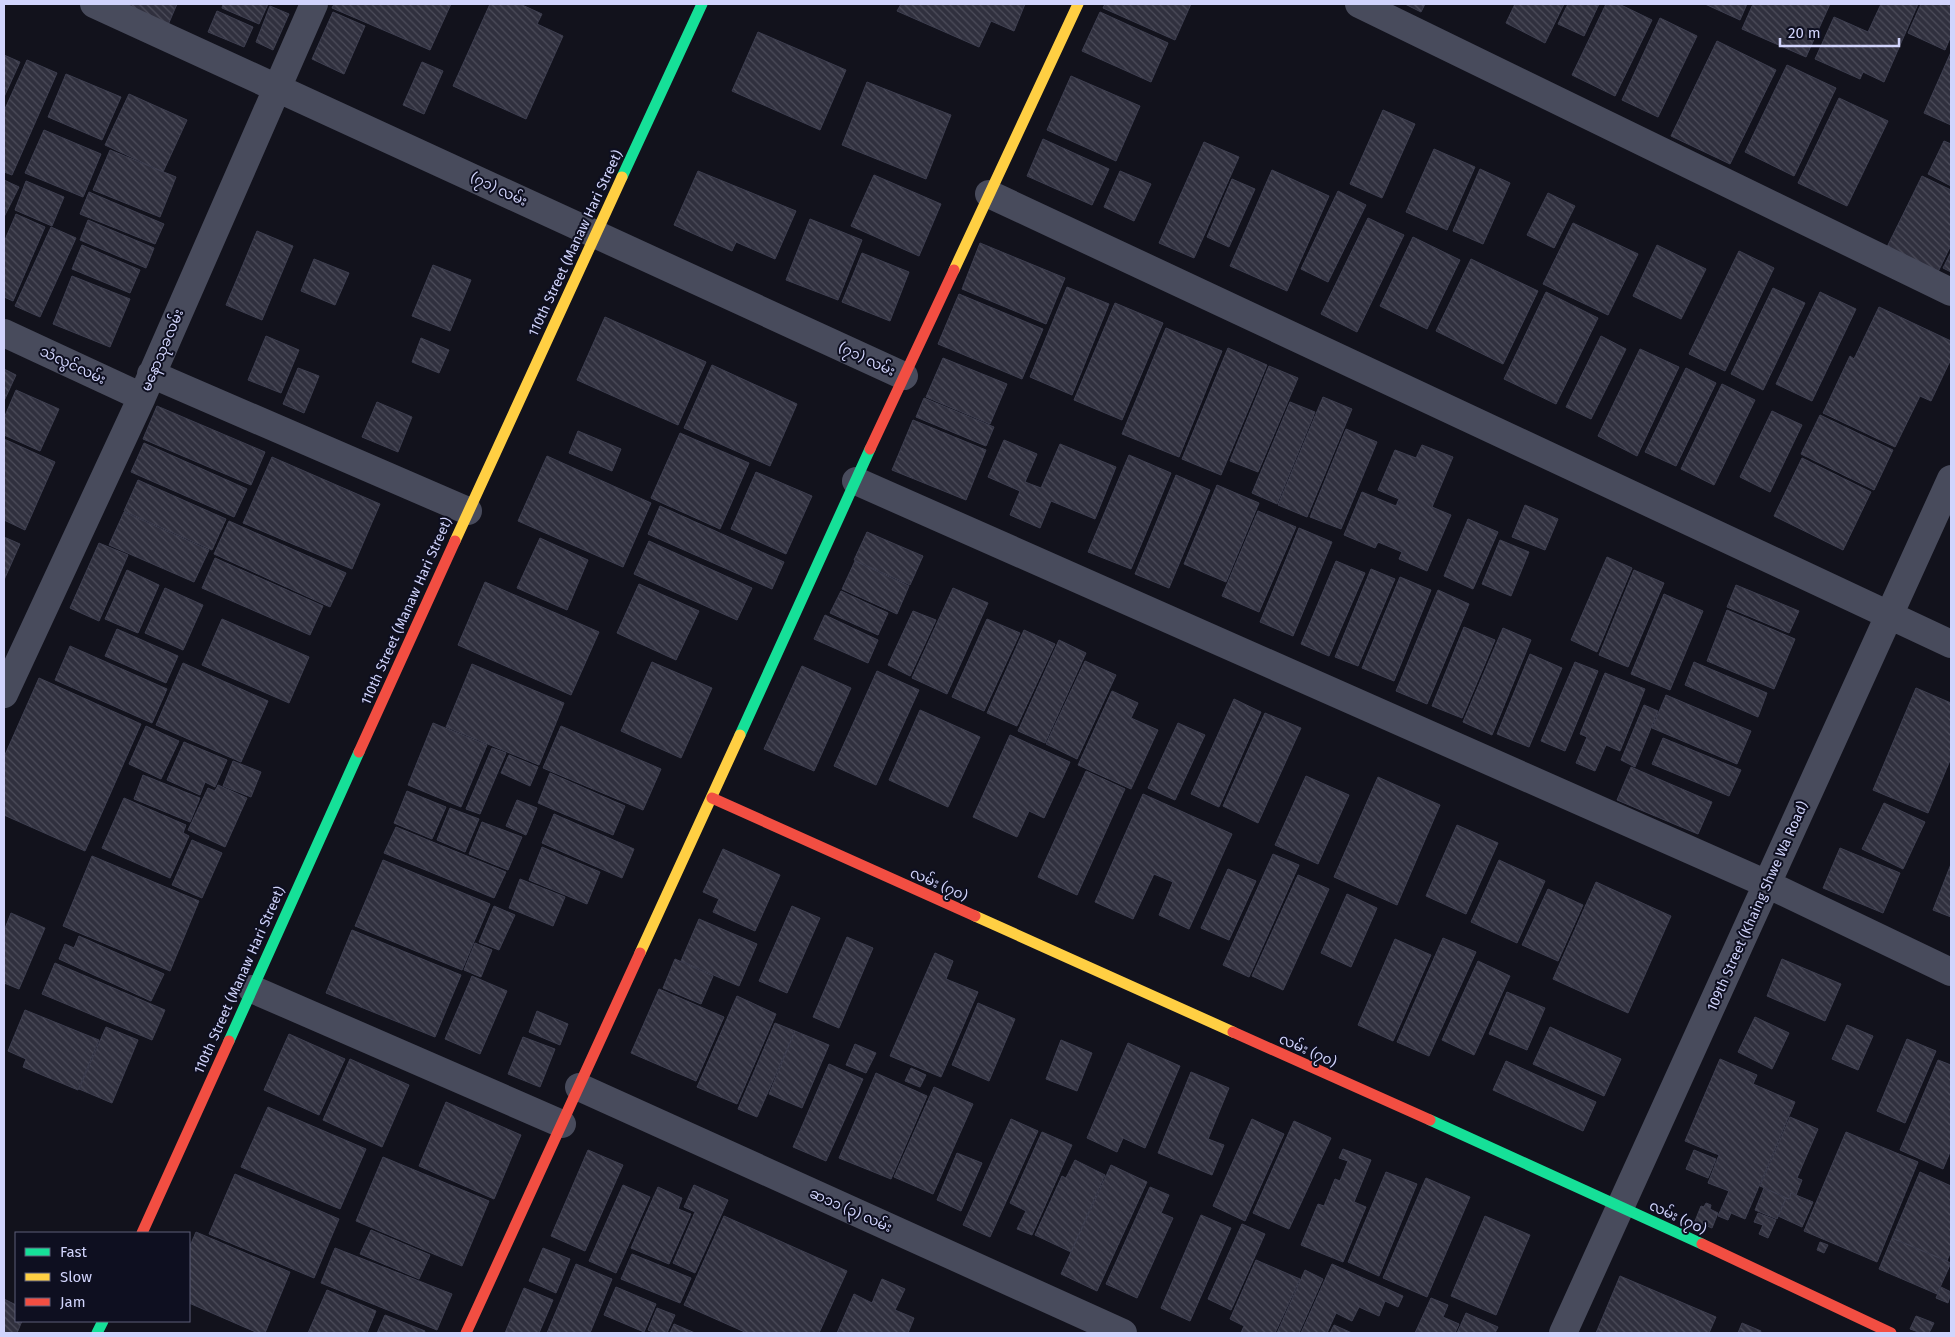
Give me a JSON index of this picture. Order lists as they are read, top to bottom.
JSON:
{
  "streets": {
    "street": [
      "(၇၁) လမ်း",
      "110th Street (Manaw Hari Street)",
      "မနောသုခလမ်း",
      "သံလွင်လမ်း",
      "လမ်း (၇၀)",
      "109th Street (Khaing Shwe Wa Road)",
      "ဆ၁၁ (၃) လမ်း"
    ]
  },
  "crossings": [
    ["(၇၁) လမ်း", "110th Street (Manaw Hari Street)"],
    ["(၇၁) လမ်း", "မနောသုခလမ်း"],
    ["110th Street (Manaw Hari Street)", "သံလွင်လမ်း"],
    ["မနောသုခလမ်း", "သံလွင်လမ်း"],
    ["လမ်း (၇၀)", "109th Street (Khaing Shwe Wa Road)"]
  ],
  "legend": ["Fast", "Slow", "Jam"],
  "scale_bar": "20 m"
}
